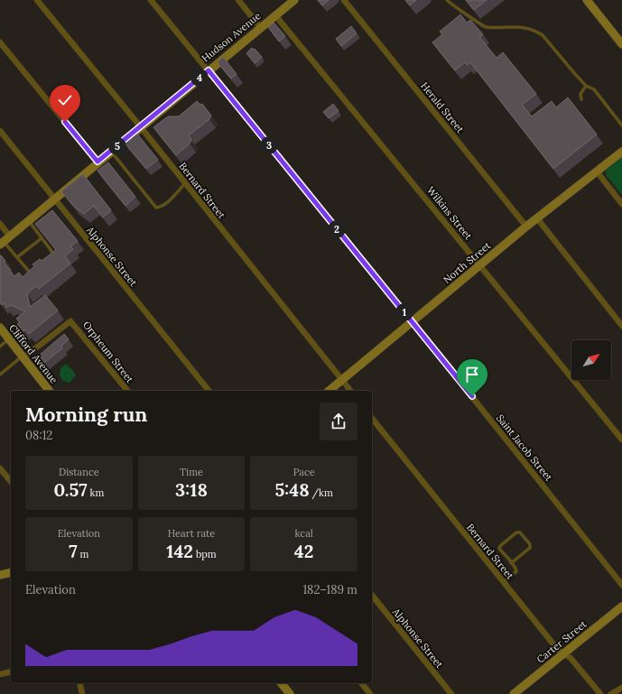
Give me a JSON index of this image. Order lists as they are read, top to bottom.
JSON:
{
  "streets": {
    "main road": [
      "Hudson Avenue",
      "North Street",
      "Clifford Avenue",
      "Carter Street"
    ],
    "street": [
      "Herald Street",
      "Bernard Street",
      "Wilkins Street",
      "Alphonse Street",
      "Orpheum Street",
      "Saint Jacob Street"
    ]
  },
  "crossings": [
    ["Hudson Avenue", "Bernard Street"],
    ["Hudson Avenue", "Wilkins Street"],
    ["Hudson Avenue", "Alphonse Street"],
    ["Hudson Avenue", "Saint Jacob Street"],
    ["Herald Street", "North Street"],
    ["Bernard Street", "North Street"],
    ["Bernard Street", "Carter Street"],
    ["Wilkins Street", "North Street"],
    ["North Street", "Saint Jacob Street"],
    ["Orpheum Street", "Clifford Avenue"]
  ],
  "north": "top right",
  "page": {
    "pins": [
      "4",
      "3",
      "5",
      "2",
      "1"
    ],
    "heading": ["Morning run", "08:12"],
    "stats": [
      ["Distance", "0.57 km"],
      ["Time", "3:18"],
      ["Pace", "5:48 /km"],
      ["Elevation", "7 m"],
      ["Heart rate", "142 bpm"],
      ["kcal", "42"]
    ],
    "chart": ["Elevation", "182–189 m"]
  }
}
